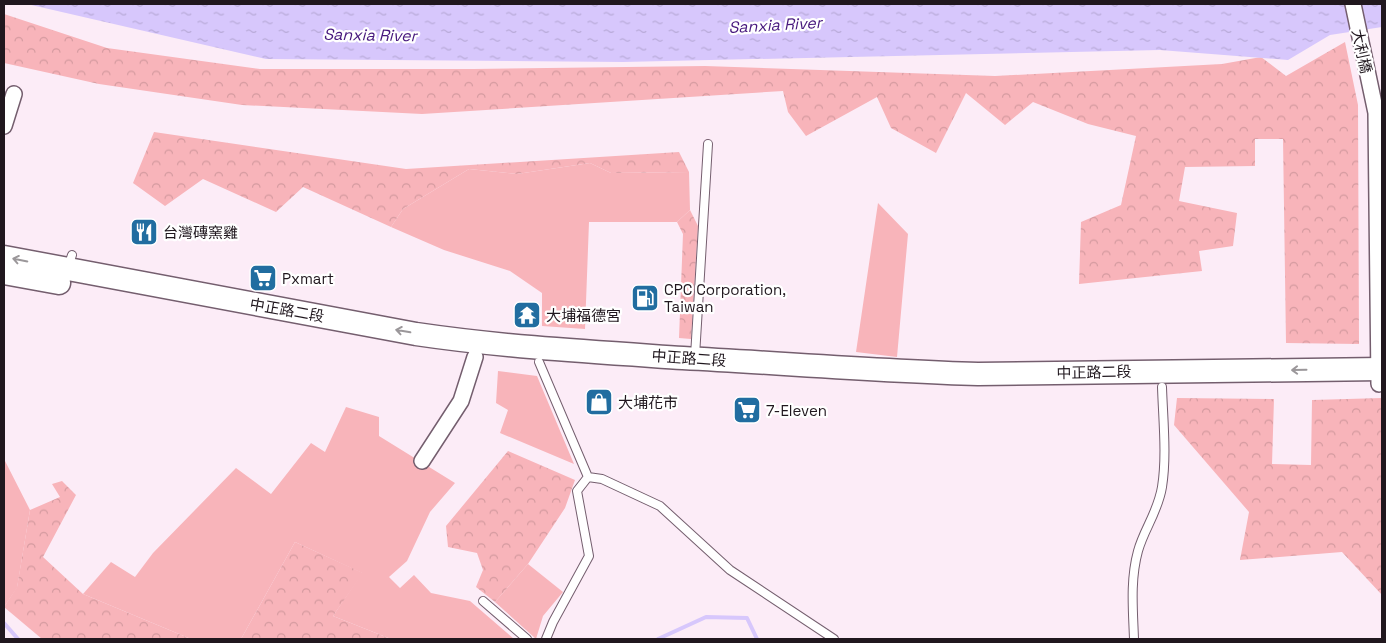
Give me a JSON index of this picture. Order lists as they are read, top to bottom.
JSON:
{
  "streets": {
    "main road": ["中正路二段"],
    "street": ["大利橋"]
  },
  "crossings": [
    ["大利橋", "中正路二段"]
  ],
  "water": ["Sanxia River"],
  "places": {
    "restaurant": ["台灣磚窯雞"],
    "supermarket": ["Pxmart", "7-Eleven"],
    "fuel station": ["CPC Corporation, Taiwan"],
    "temple": ["大埔福德宮"],
    "shop": ["大埔花市"]
  }
}
